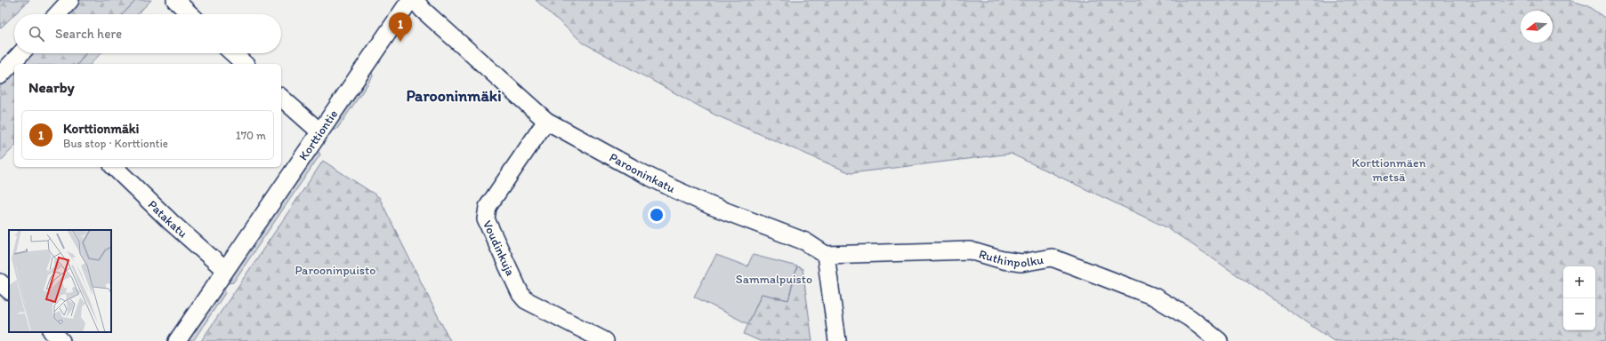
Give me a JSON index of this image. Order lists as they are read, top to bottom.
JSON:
{
  "streets": {
    "street": [
      "Korttiontie",
      "Parooninkatu",
      "Patakatu",
      "Voudinkuja",
      "Ruthinpolku"
    ]
  },
  "crossings": [
    ["Korttiontie", "Patakatu"],
    ["Parooninkatu", "Voudinkuja"],
    ["Parooninkatu", "Ruthinpolku"]
  ],
  "districts": ["Parooninmäki"],
  "parks": ["Korttionmäen metsä", "Parooninpuisto", "Sammalpuisto"],
  "north": "left",
  "page": {
    "pins": "1",
    "search": "Search here",
    "heading": "Nearby",
    "list": [
      {
        "mark": "1",
        "name": "Korttionmäki",
        "note": "Bus stop · Korttiontie",
        "value": "170 m"
      }
    ],
    "map_buttons": ["+", "−"]
  }
}
